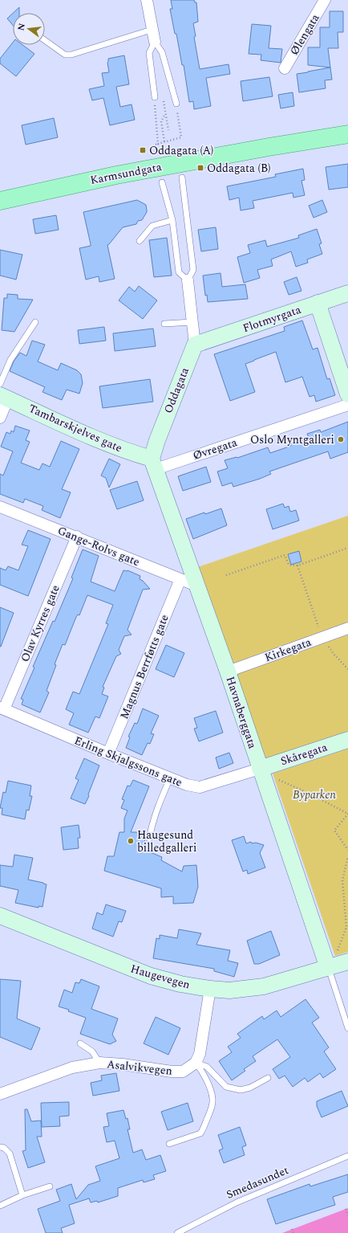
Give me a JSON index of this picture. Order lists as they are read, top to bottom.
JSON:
{
  "streets": {
    "main road": ["Karmsundgata"],
    "street": [
      "Ølengata",
      "Flotmyrgata",
      "Oddagata",
      "Tambarskjelves gate",
      "Øvregata",
      "Gange-Rolvs gate",
      "Olav Kyrres gate",
      "Kirkegata",
      "Magnus Berrføtts gate",
      "Havnaberggata",
      "Skåregata",
      "Erling Skjalgssons gate",
      "Haugevegen",
      "Asalvikvegen"
    ],
    "lane": ["Smedasundet"]
  },
  "crossings": [
    ["Flotmyrgata", "Oddagata"],
    ["Oddagata", "Tambarskjelves gate"],
    ["Oddagata", "Øvregata"],
    ["Oddagata", "Havnaberggata"],
    ["Tambarskjelves gate", "Øvregata"],
    ["Tambarskjelves gate", "Havnaberggata"],
    ["Øvregata", "Havnaberggata"],
    ["Gange-Rolvs gate", "Olav Kyrres gate"],
    ["Gange-Rolvs gate", "Magnus Berrføtts gate"],
    ["Gange-Rolvs gate", "Havnaberggata"],
    ["Olav Kyrres gate", "Erling Skjalgssons gate"],
    ["Kirkegata", "Havnaberggata"],
    ["Magnus Berrføtts gate", "Erling Skjalgssons gate"],
    ["Havnaberggata", "Skåregata"],
    ["Havnaberggata", "Erling Skjalgssons gate"],
    ["Havnaberggata", "Haugevegen"],
    ["Skåregata", "Erling Skjalgssons gate"]
  ],
  "parks": ["Byparken"],
  "places": {
    "transit": ["Oddagata (A)", "Oddagata (B)"],
    "other": ["Oslo Myntgalleri", "Haugesund billedgalleri"]
  },
  "north": "left"
}
